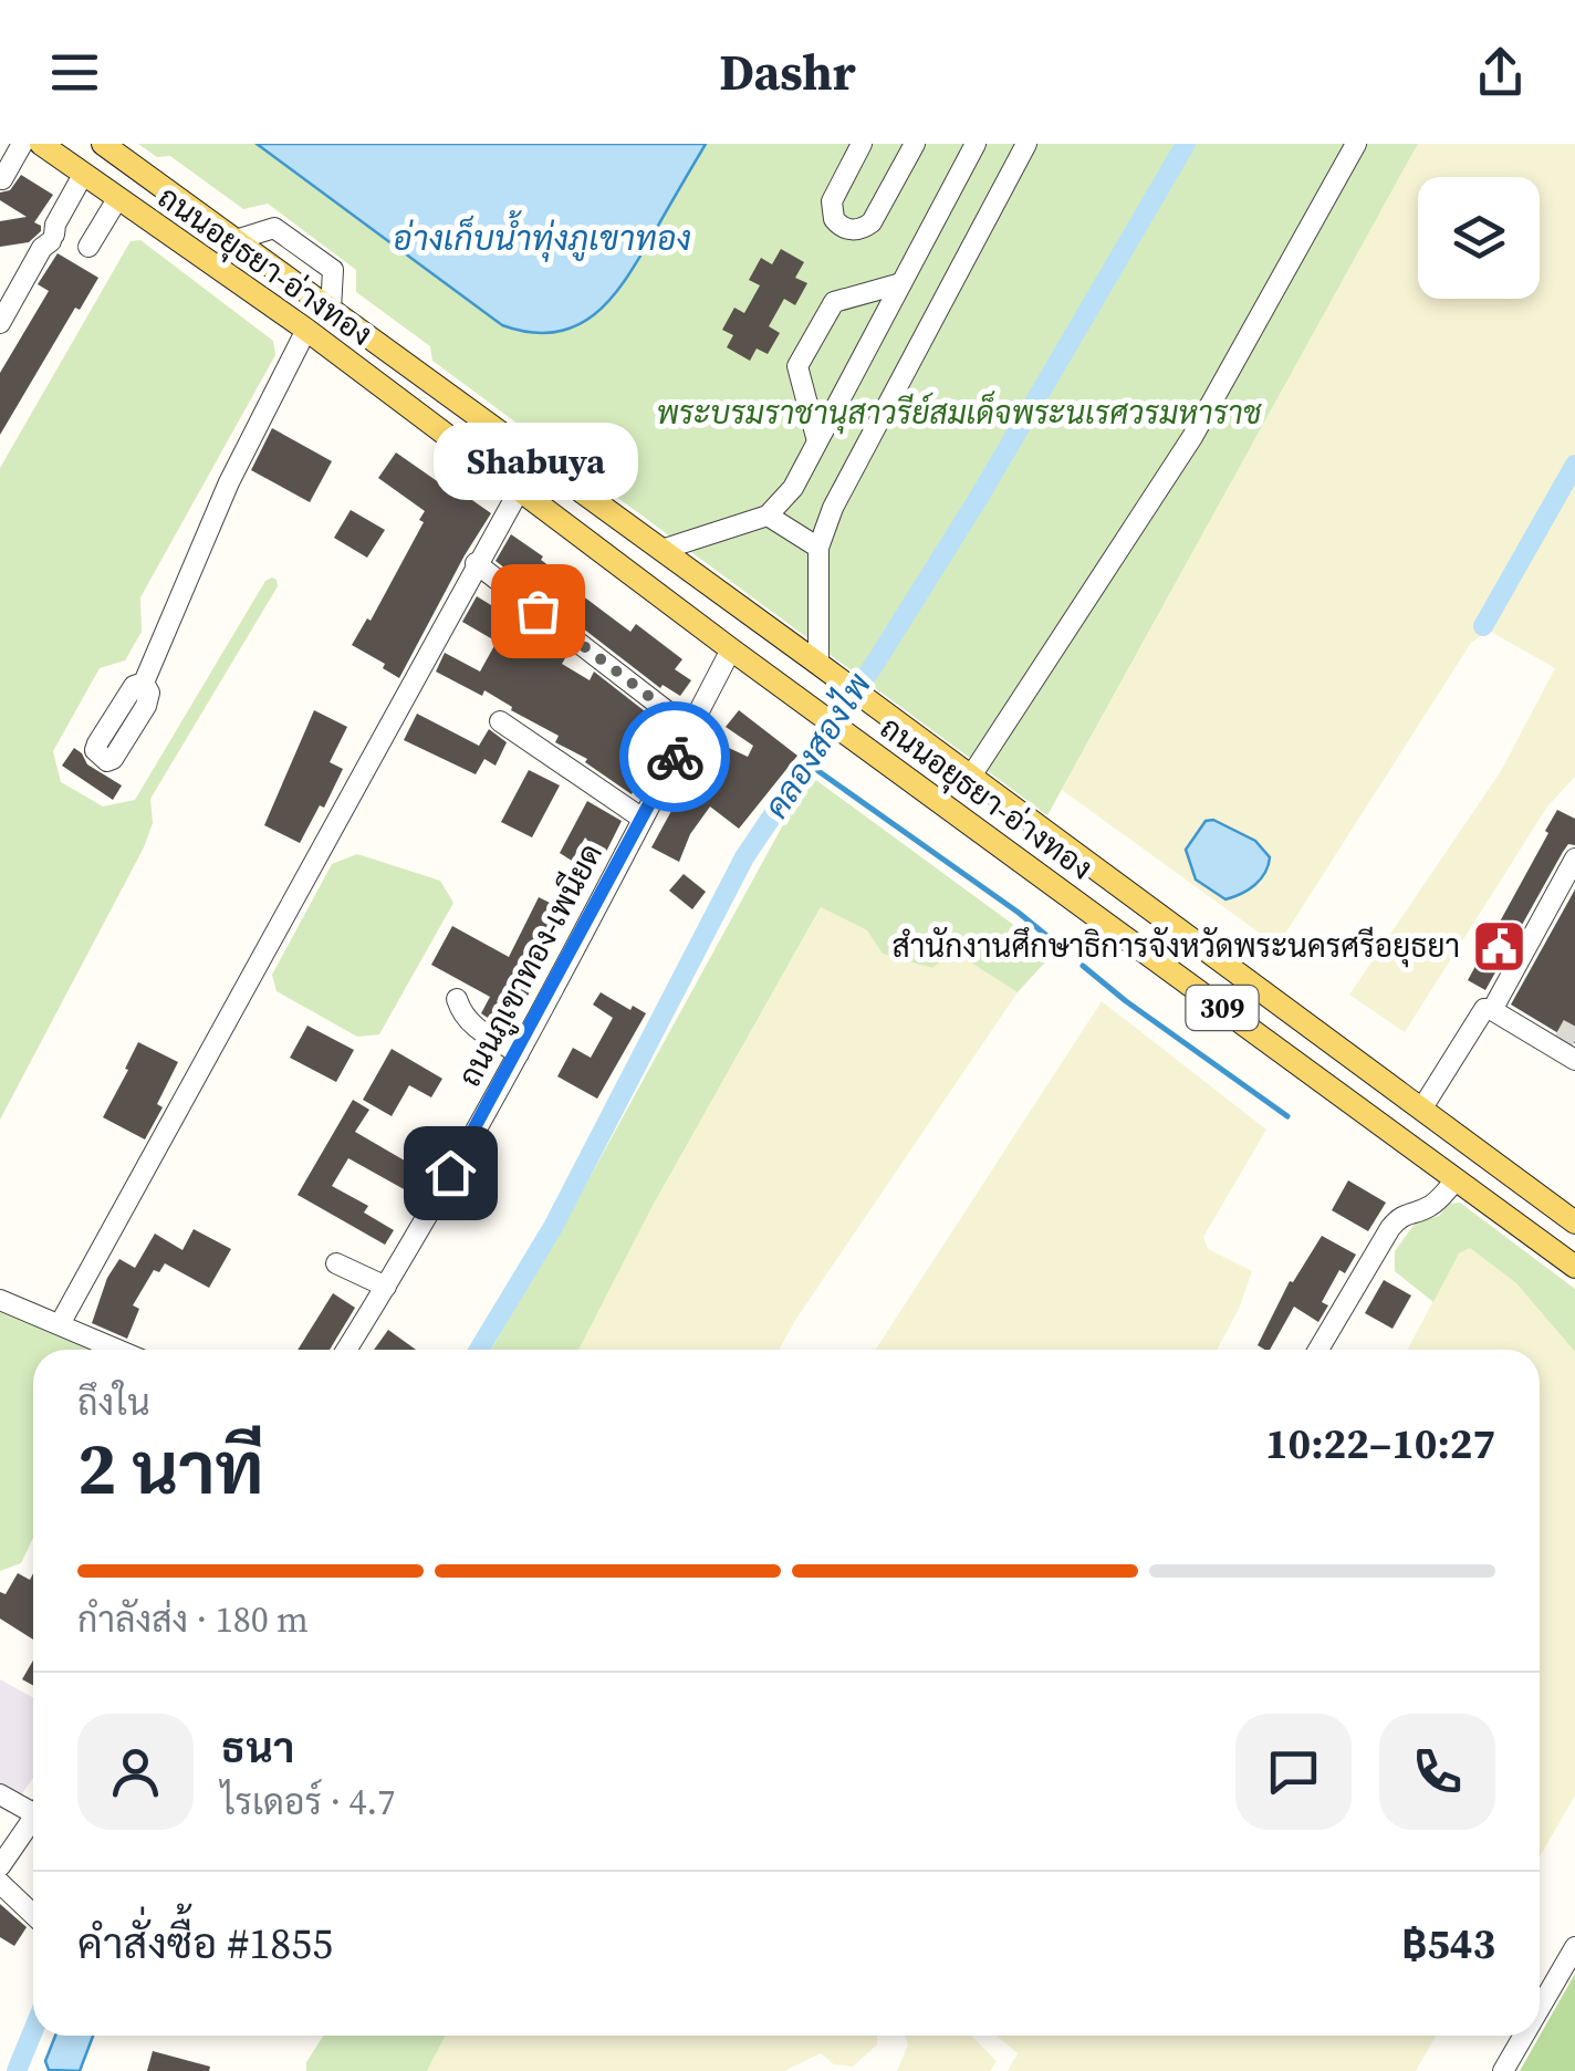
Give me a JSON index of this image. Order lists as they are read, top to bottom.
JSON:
{
  "streets": {
    "main road": ["ถนนอยุธยา-อ่างทอง", "309"],
    "street": ["ถนนภูเขาทอง-เพนียด"]
  },
  "crossings": [
    ["ถนนอยุธยา-อ่างทอง", "ถนนภูเขาทอง-เพนียด"]
  ],
  "water": ["อ่างเก็บน้ำทุ่งภูเขาทอง", "คลองสองไพ"],
  "parks": ["พระบรมราชานุสาวรีย์สมเด็จพระนเรศวรมหาราช"],
  "places": {
    "other": ["Shabuya"],
    "public building": ["สำนักงานศึกษาธิการจังหวัดพระนครศรีอยุธยา"]
  },
  "page": {
    "header": "Dashr",
    "bubble": "Shabuya",
    "heading": ["2 นาที", "ถึงใน", "10:22–10:27"],
    "panel": [
      "ธนา",
      "ไรเดอร์ · 4.7",
      "คำสั่งซื้อ #1855",
      "฿543"
    ],
    "bar": "กำลังส่ง · 180 m"
  }
}
